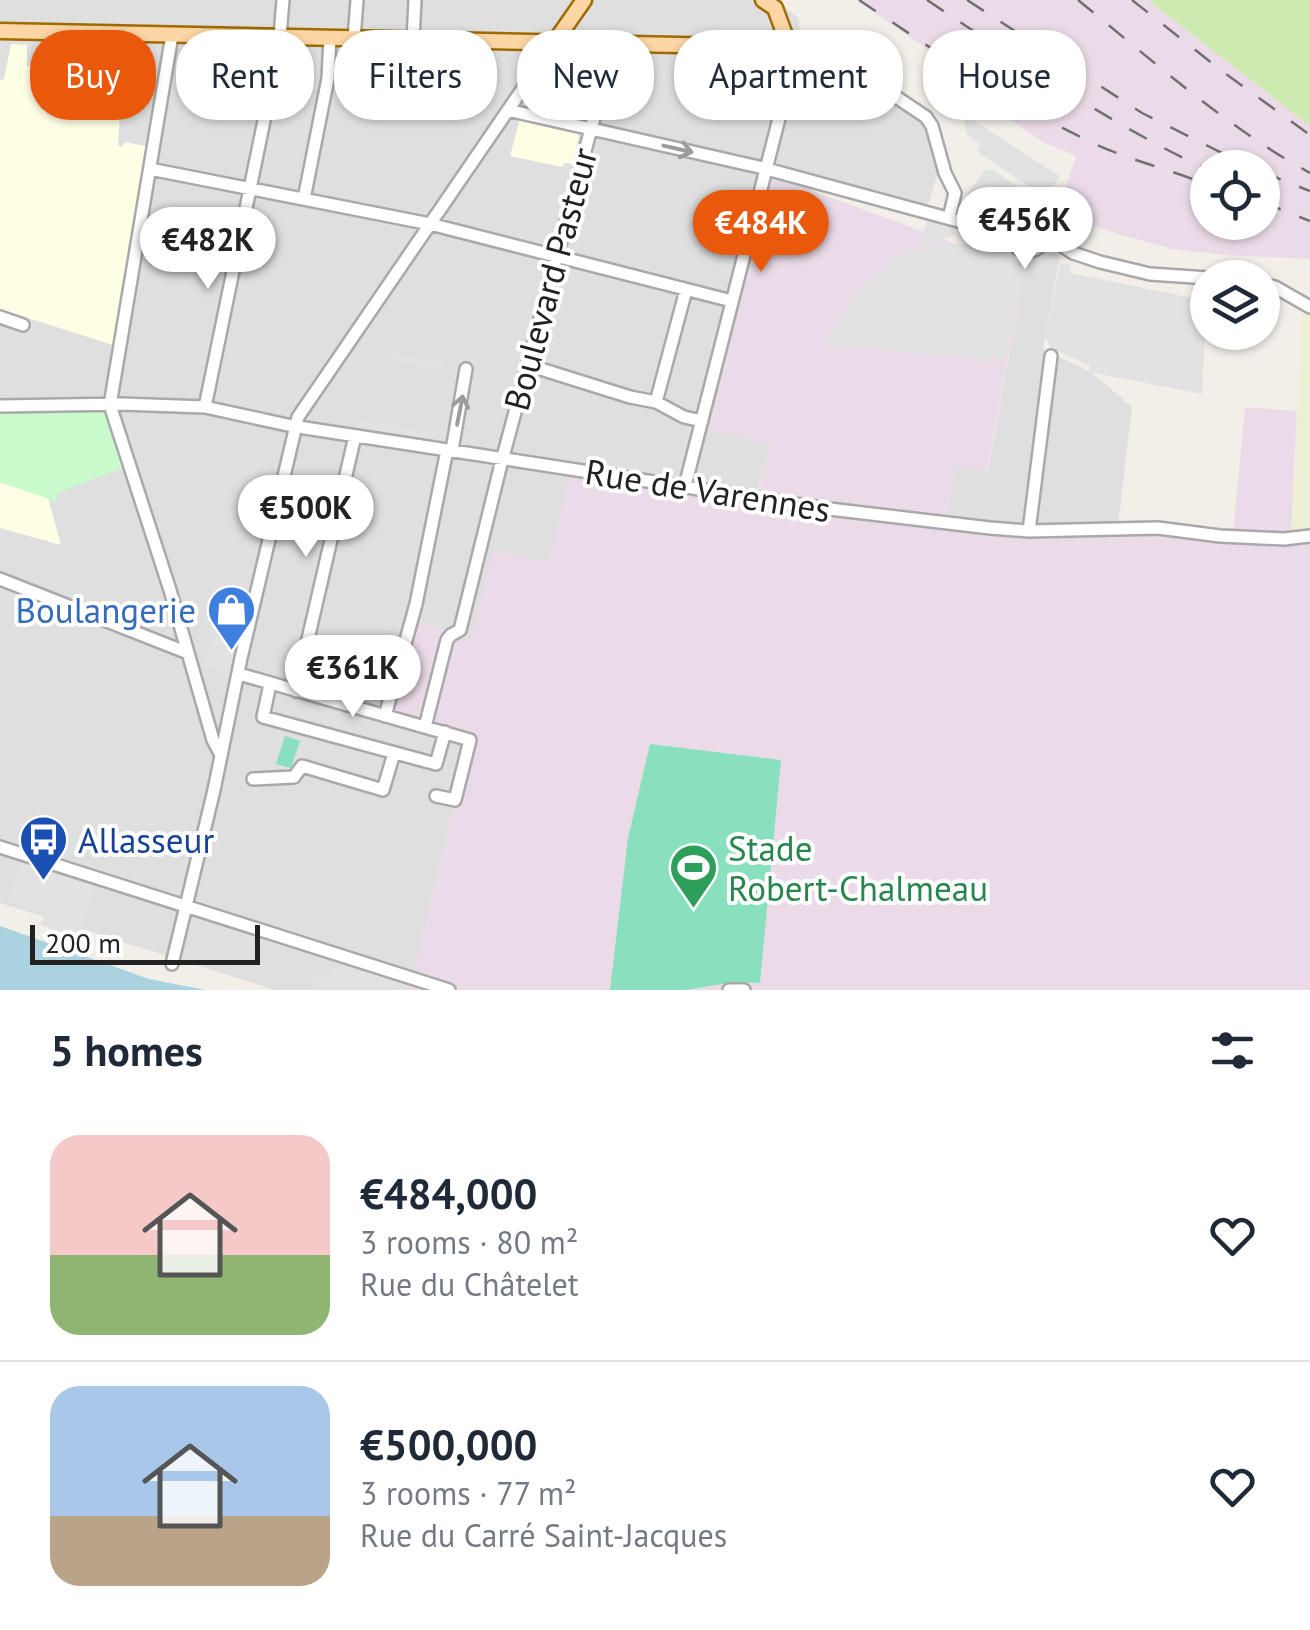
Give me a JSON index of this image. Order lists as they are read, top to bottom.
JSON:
{
  "streets": {
    "street": ["Boulevard Pasteur", "Rue de Varennes"]
  },
  "crossings": [
    ["Boulevard Pasteur", "Rue de Varennes"]
  ],
  "places": {
    "shop": ["Boulangerie"],
    "bus stop": ["Allasseur"],
    "sports": ["Stade Robert-Chalmeau"]
  },
  "scale_bar": "200 m",
  "page": {
    "chip": [
      "Buy",
      "Rent",
      "Filters",
      "New",
      "Apartment",
      "House"
    ],
    "price": [
      "€456K",
      "€484K",
      "€482K",
      "€500K",
      "€361K"
    ],
    "scale": "200 m",
    "heading": "5 homes",
    "list": [
      {
        "name": "€484,000",
        "note": "3 rooms · 80 m² · Rue du Châtelet"
      },
      {
        "name": "€500,000",
        "note": "3 rooms · 77 m² · Rue du Carré Saint-Jacques"
      }
    ]
  }
}
